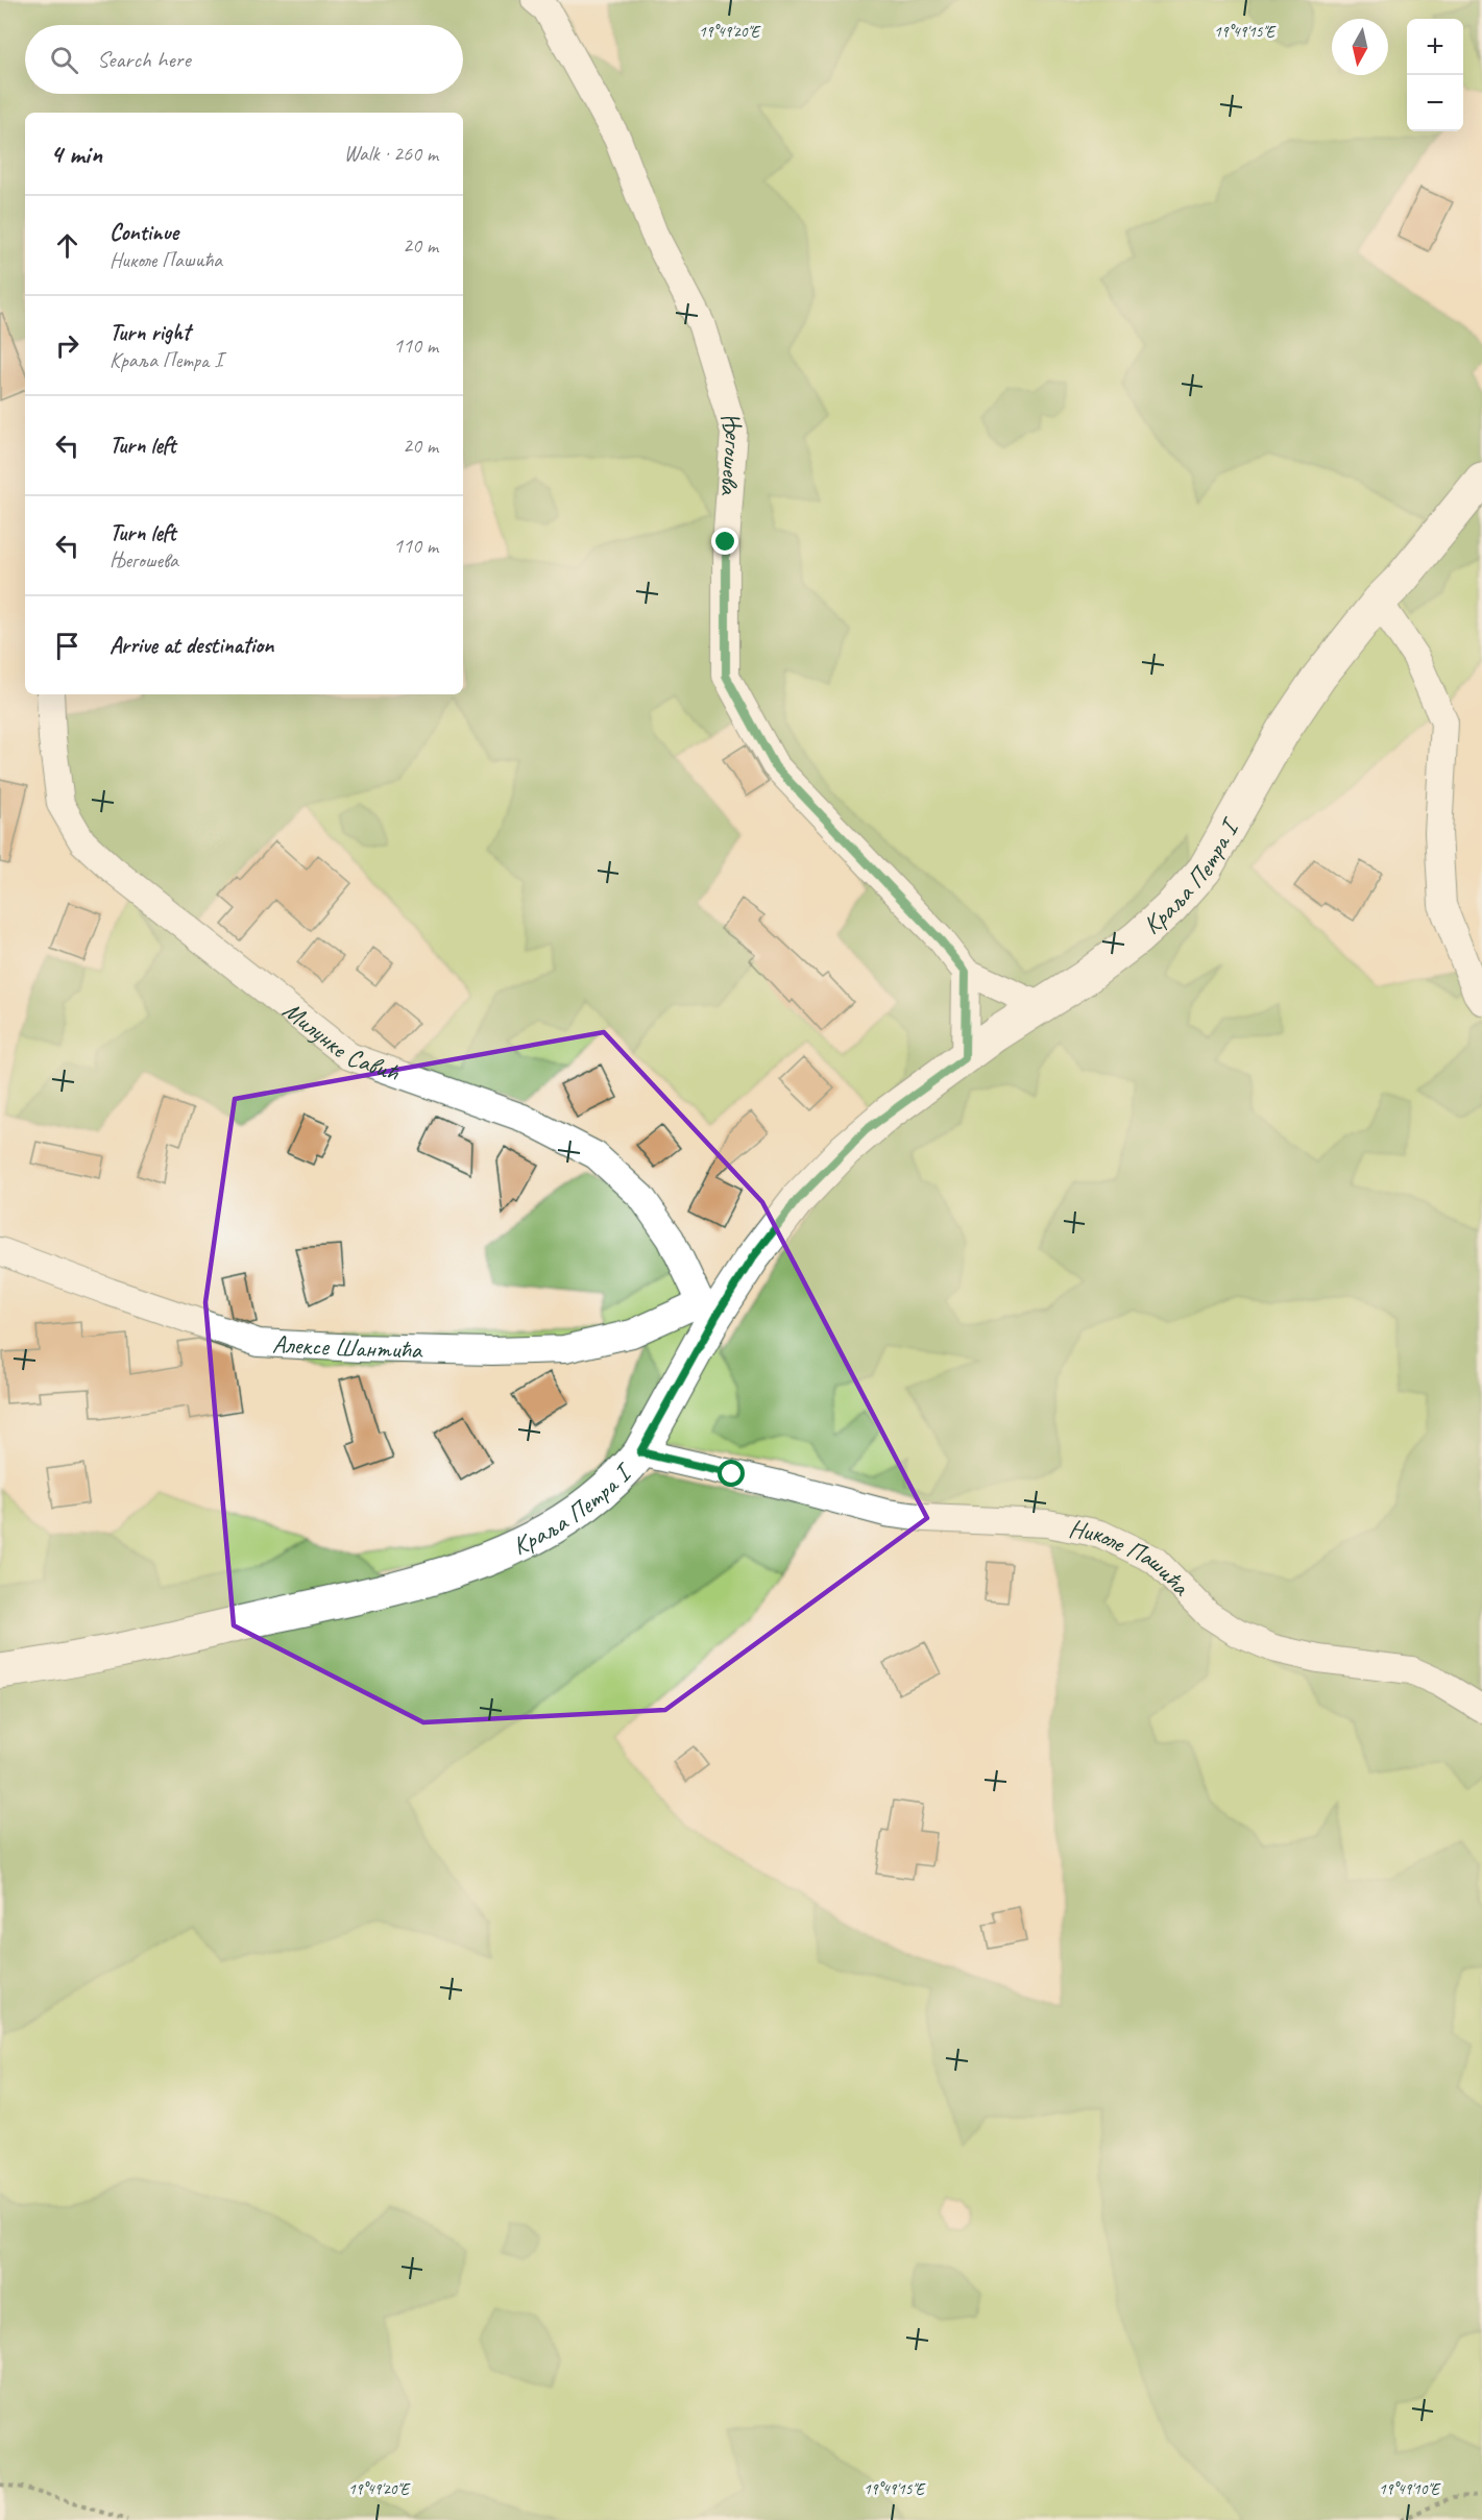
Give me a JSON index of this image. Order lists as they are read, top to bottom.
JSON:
{
  "streets": {
    "street": [
      "Његошева",
      "Краља Петра I",
      "Милунке Савић",
      "Алексе Шантића",
      "Николе Пашића"
    ]
  },
  "crossings": [
    ["Његошева", "Краља Петра I"],
    ["Краља Петра I", "Милунке Савић"],
    ["Краља Петра I", "Алексе Шантића"],
    ["Краља Петра I", "Николе Пашића"],
    ["Милунке Савић", "Алексе Шантића"]
  ],
  "north": "bottom",
  "page": {
    "map_buttons": ["+", "−"],
    "search": "Search here",
    "heading": ["4 min", "Walk · 260 m"],
    "list": [
      ["Continue", "Николе Пашића", "20 m"],
      ["Turn right", "Краља Петра I", "110 m"],
      ["Turn left", "20 m"],
      ["Turn left", "Његошева", "110 m"],
      "Arrive at destination"
    ]
  },
  "coordinates": ["19°49'20\"E", "19°49'15\"E", "19°49'10\"E"]
}
